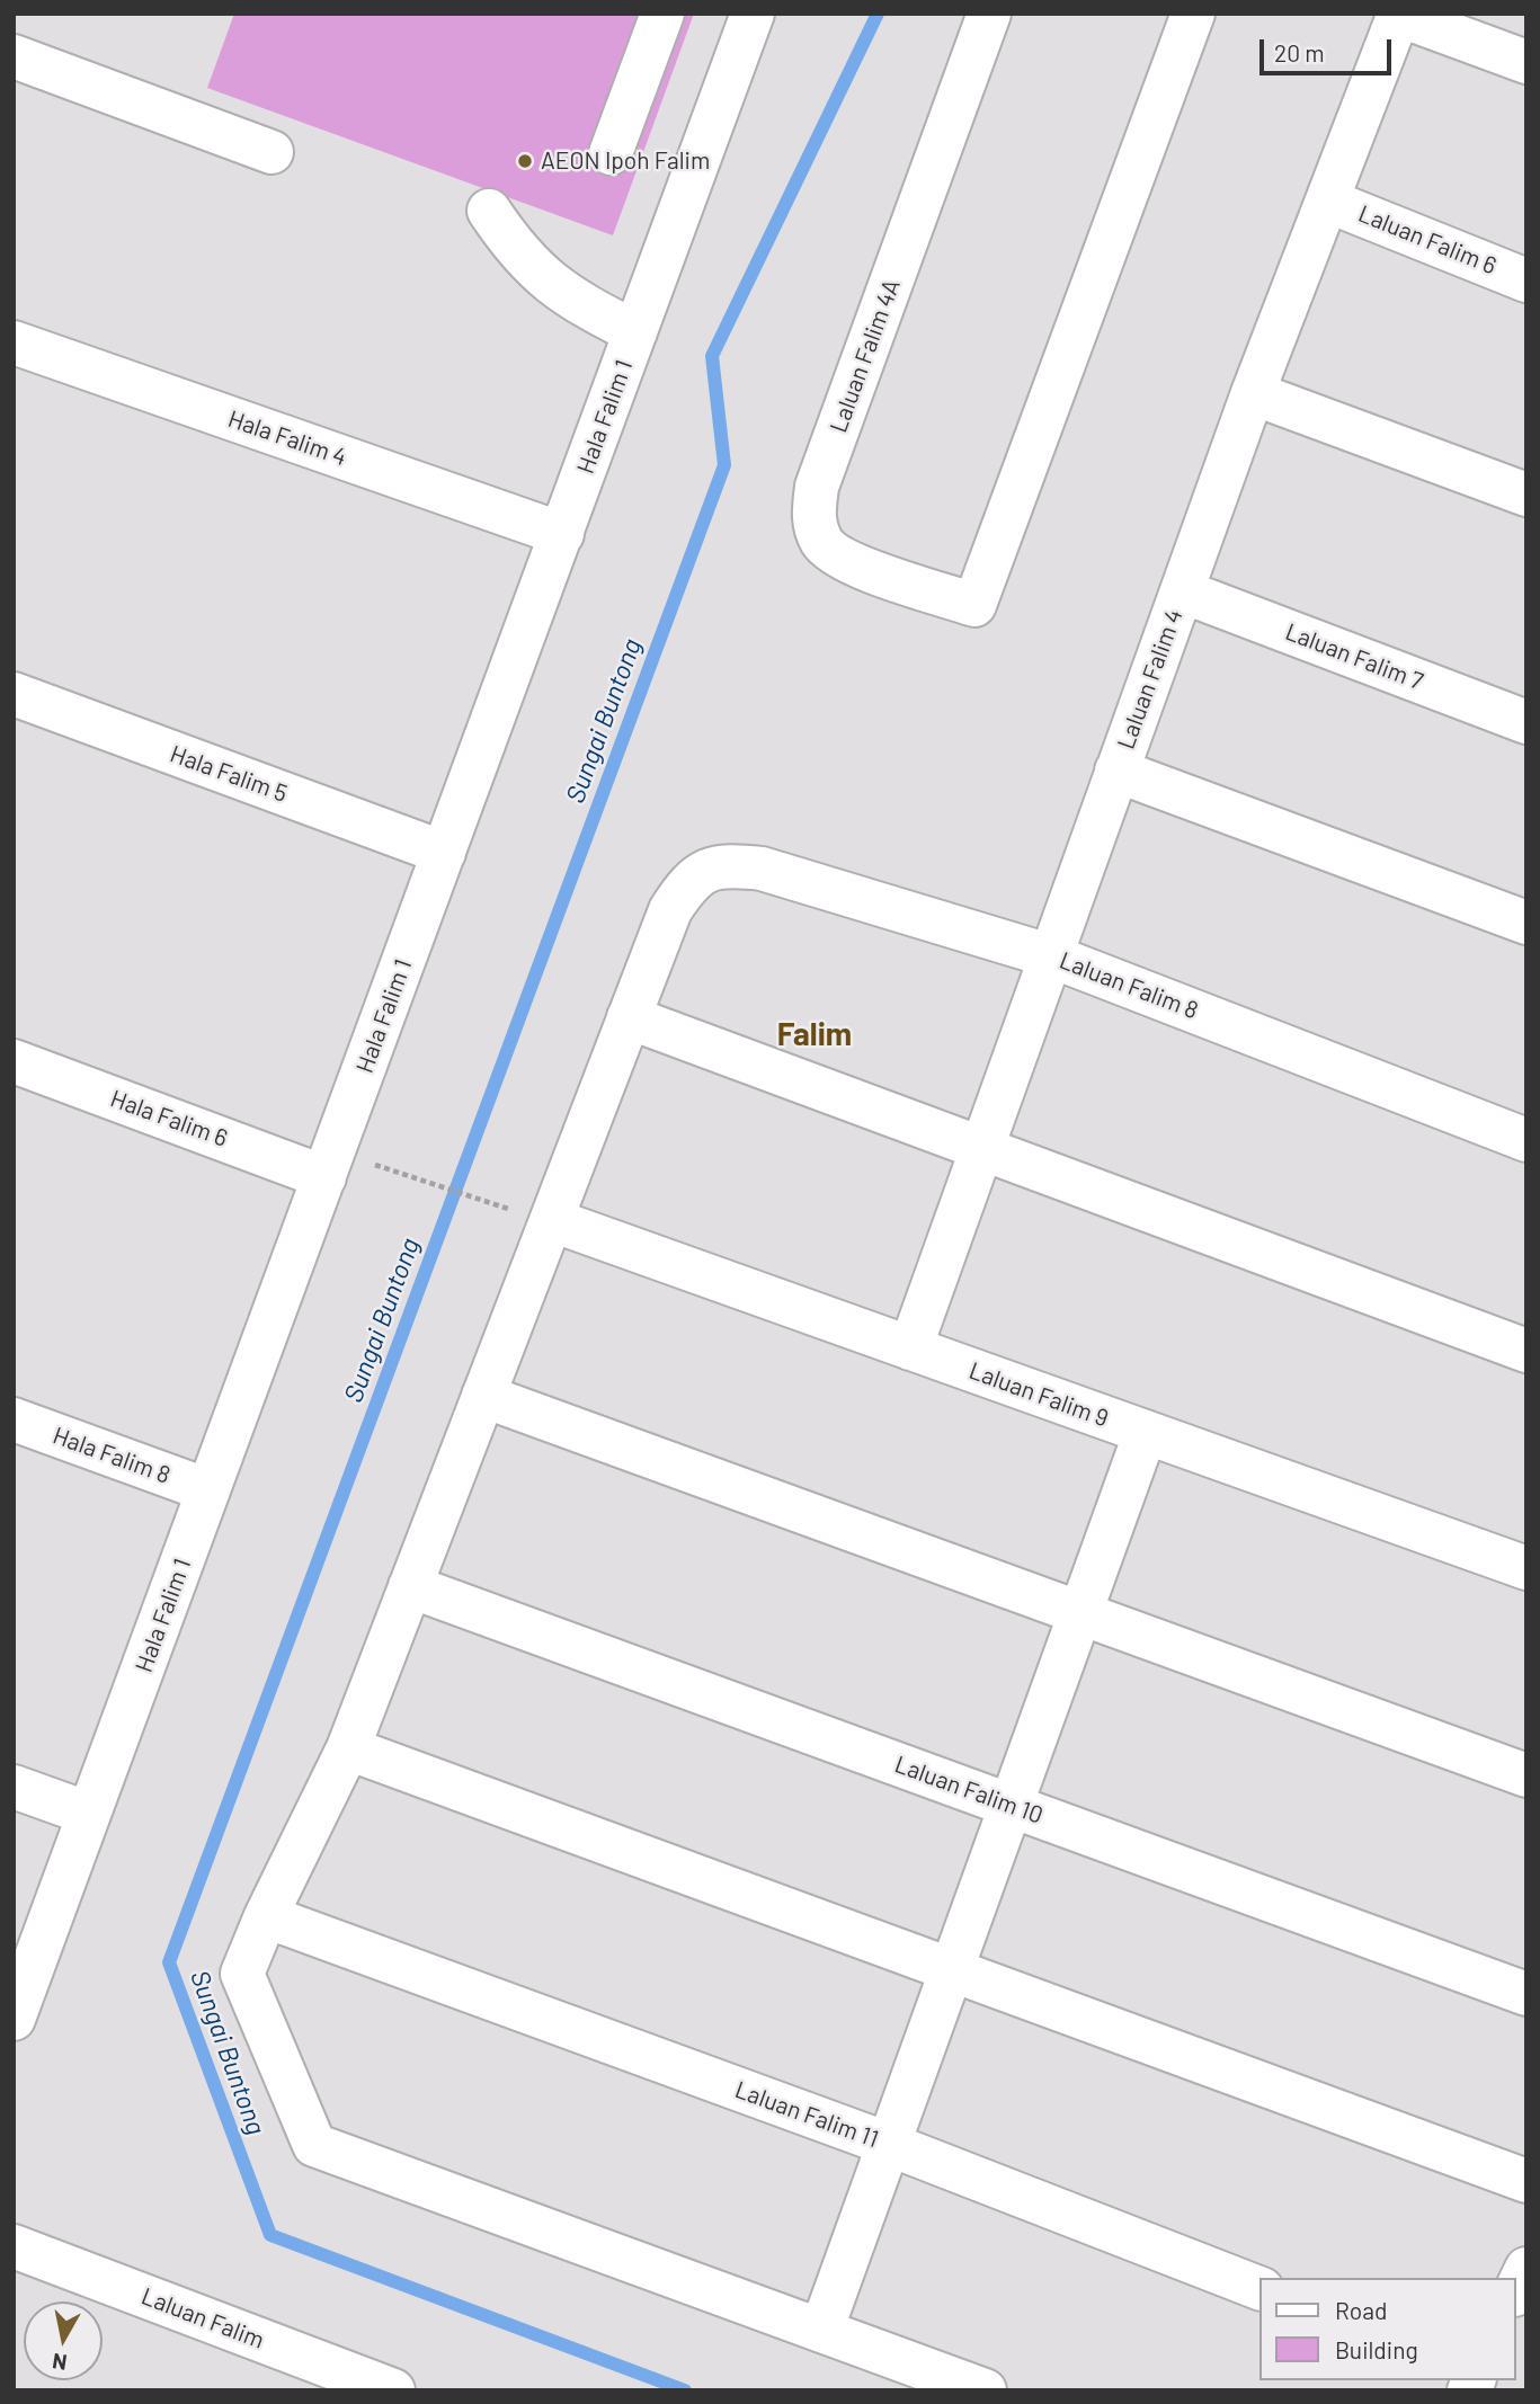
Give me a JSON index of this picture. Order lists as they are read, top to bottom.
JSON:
{
  "streets": {
    "street": [
      "Laluan Falim 6",
      "Laluan Falim 4A",
      "Hala Falim 1",
      "Hala Falim 4",
      "Laluan Falim 7",
      "Laluan Falim 4",
      "Hala Falim 5",
      "Laluan Falim 8",
      "Hala Falim 6",
      "Laluan Falim 9",
      "Hala Falim 8",
      "Laluan Falim 10",
      "Laluan Falim 11",
      "Laluan Falim"
    ]
  },
  "crossings": [
    ["Laluan Falim 6", "Laluan Falim 4"],
    ["Hala Falim 1", "Hala Falim 4"],
    ["Hala Falim 1", "Hala Falim 5"],
    ["Hala Falim 1", "Hala Falim 6"],
    ["Hala Falim 1", "Hala Falim 8"],
    ["Laluan Falim 7", "Laluan Falim 4"],
    ["Laluan Falim 4", "Laluan Falim 8"],
    ["Laluan Falim 4", "Laluan Falim 9"]
  ],
  "districts": ["Falim"],
  "water": ["Sungai Buntong"],
  "places": ["AEON Ipoh Falim"],
  "legend": ["Road", "Building"],
  "scale_bar": "20 m",
  "north": "bottom"
}
